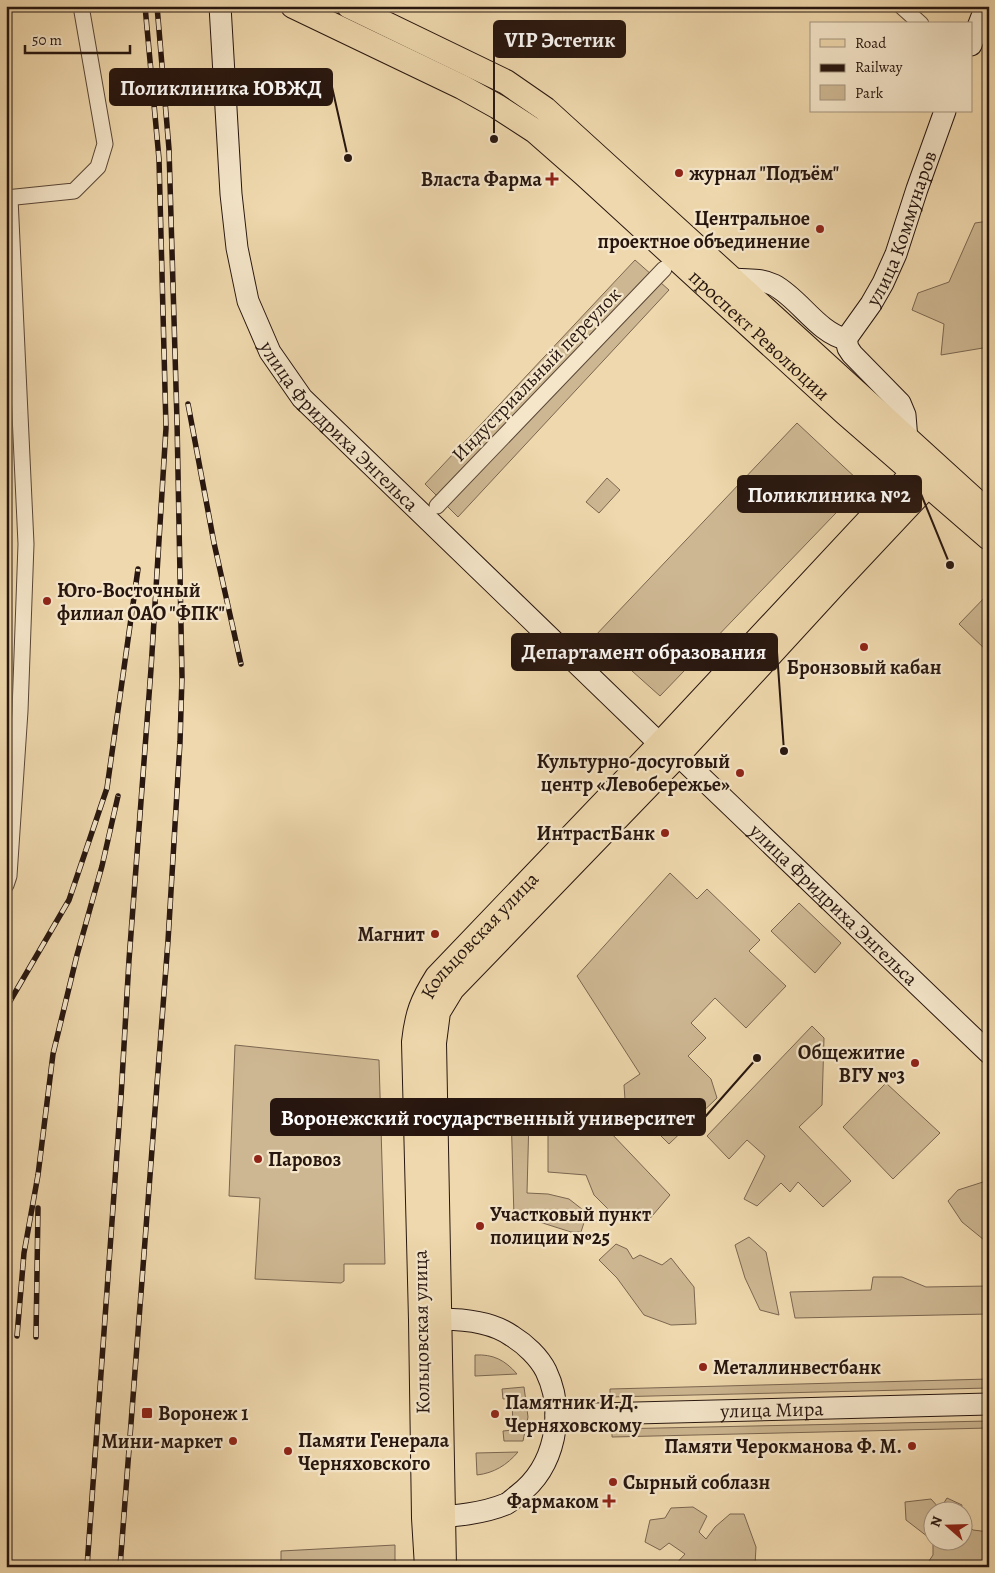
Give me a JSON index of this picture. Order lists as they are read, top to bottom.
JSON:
{
  "streets": {
    "main road": ["проспект Революции", "Кольцовская улица"],
    "street": [
      "улица Коммунаров",
      "Индустриальный переулок",
      "улица Фридриха Энгельса",
      "улица Мира"
    ]
  },
  "crossings": [
    ["проспект Революции", "Кольцовская улица"],
    ["улица Фридриха Энгельса", "Кольцовская улица"]
  ],
  "places": {
    "other": [
      "VIP Эстетик",
      "Поликлиника ЮВЖД",
      "журнал \"Подъём\"",
      "Центральное проектное объединение",
      "Поликлиника №2",
      "Юго-Восточный филиал ОАО \"ФПК\"",
      "Бронзовый кабан",
      "Департамент образования",
      "Культурно-досуговый центр «Левобережье»",
      "ИнтрастБанк",
      "Магнит",
      "Воронежский государственный университет",
      "Общежитие ВГУ №3",
      "Паровоз",
      "Участковый пункт полиции №25",
      "Металлинвестбанк",
      "Памятник И.Д. Черняховскому",
      "Мини-маркет",
      "Памяти Черокманова Ф. М.",
      "Памяти Генерала Черняховского",
      "Сырный соблазн"
    ],
    "health": ["Власта Фарма", "Фармаком"],
    "transit": ["Воронеж 1"]
  },
  "legend": ["Road", "Railway", "Park"],
  "scale_bar": "50 m",
  "north": "left"
}
